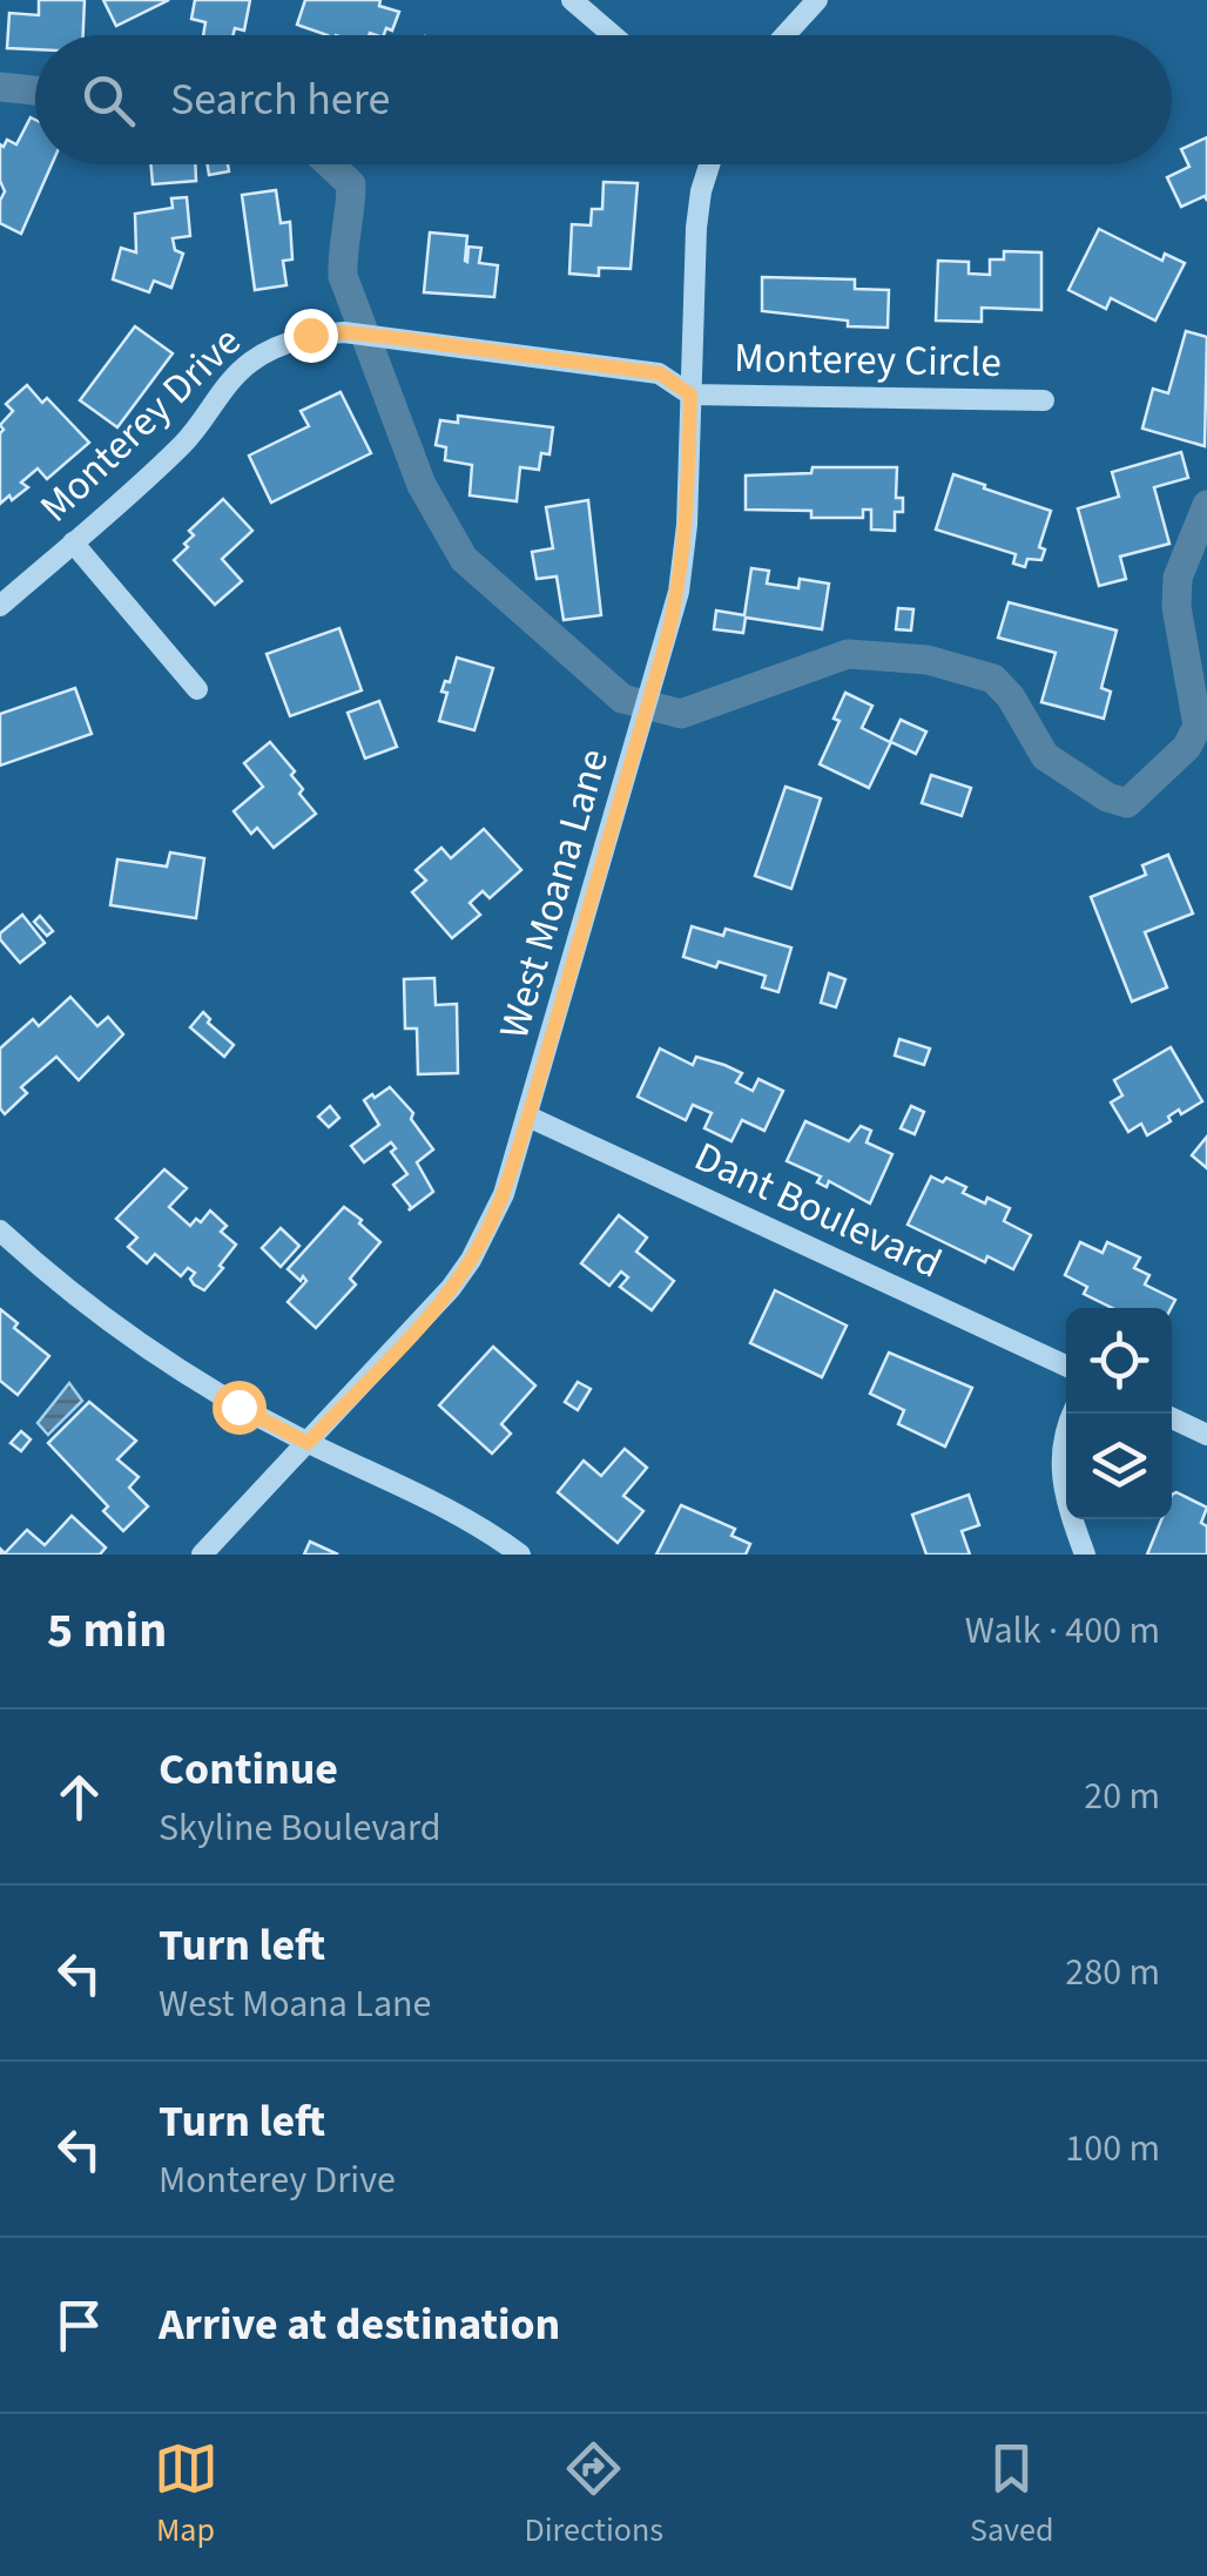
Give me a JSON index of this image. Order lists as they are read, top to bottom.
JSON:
{
  "streets": {
    "street": [
      "Monterey Circle",
      "Monterey Drive",
      "West Moana Lane",
      "Dant Boulevard"
    ]
  },
  "crossings": [
    ["Monterey Circle", "Monterey Drive"],
    ["Monterey Circle", "West Moana Lane"],
    ["Monterey Drive", "West Moana Lane"],
    ["West Moana Lane", "Dant Boulevard"]
  ],
  "page": {
    "search": "Search here",
    "heading": ["5 min", "Walk · 400 m"],
    "list": [
      ["Continue", "Skyline Boulevard", "20 m"],
      ["Turn left", "West Moana Lane", "280 m"],
      ["Turn left", "Monterey Drive", "100 m"],
      "Arrive at destination"
    ],
    "nav": ["Map", "Directions", "Saved"]
  }
}
